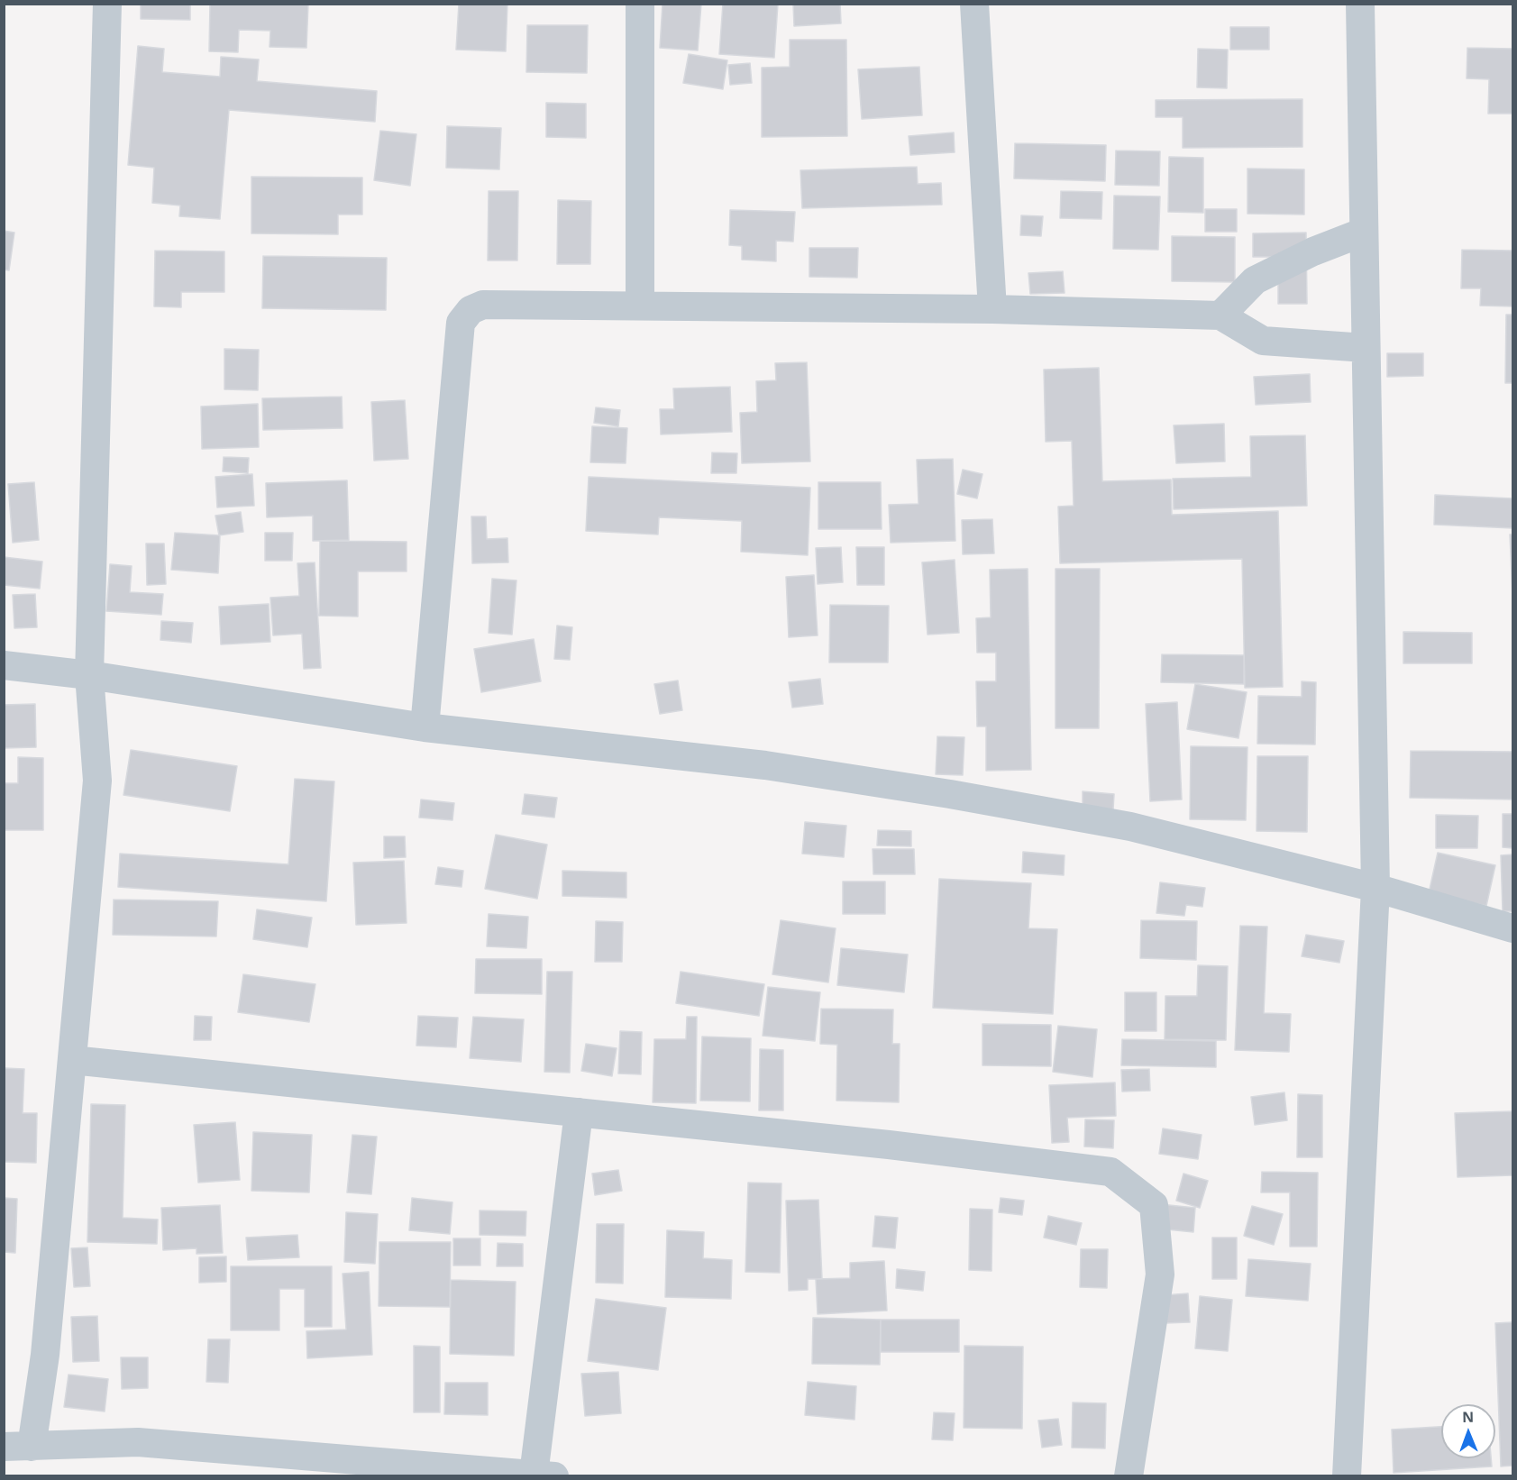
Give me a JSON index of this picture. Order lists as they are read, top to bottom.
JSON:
{
  "north": "top"
}
